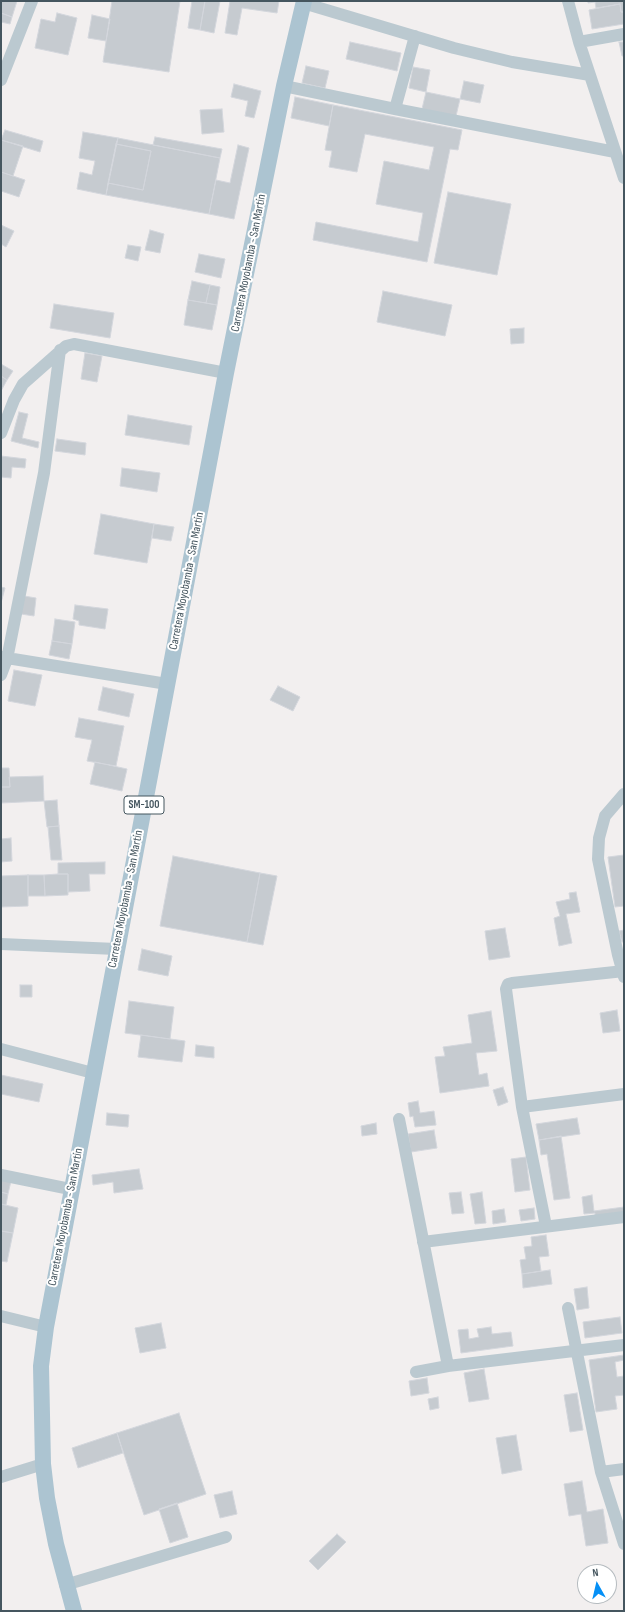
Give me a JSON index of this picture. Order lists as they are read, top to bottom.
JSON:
{
  "streets": {
    "main road": ["Carretera Moyobamba - San Martín", "SM-100"]
  },
  "north": "top"
}
